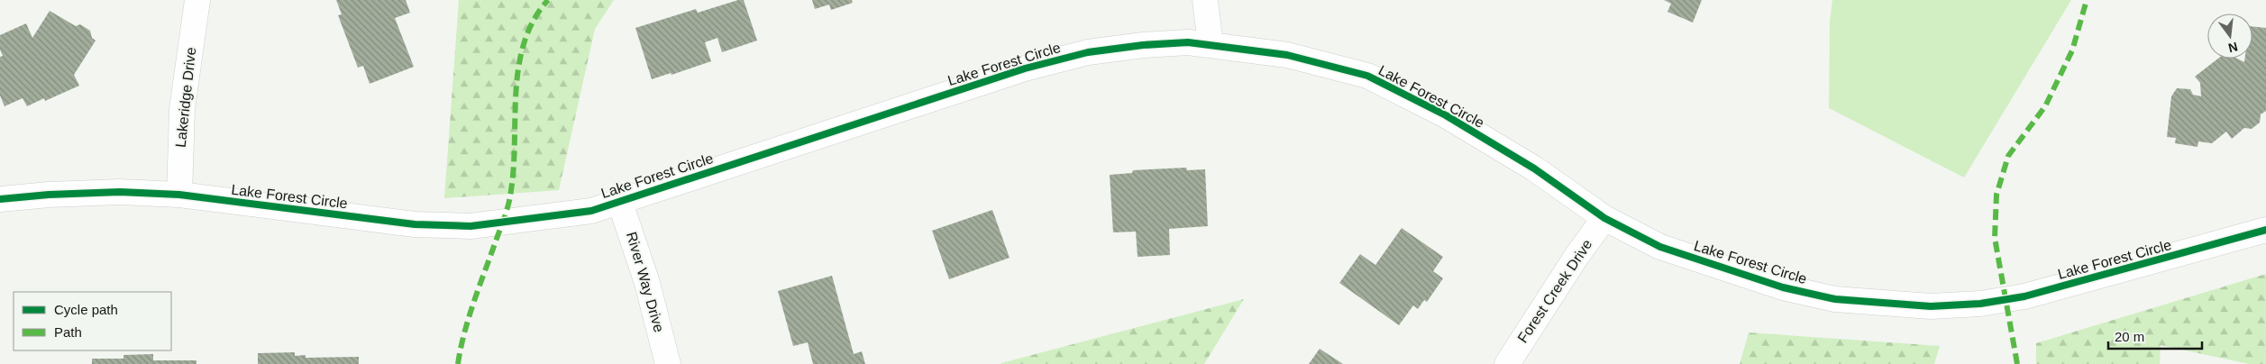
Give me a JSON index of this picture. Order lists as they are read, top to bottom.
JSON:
{
  "streets": {
    "street": [
      "Lake Forest Circle",
      "Lakeridge Drive",
      "River Way Drive",
      "Forest Creek Drive"
    ]
  },
  "crossings": [
    ["Lake Forest Circle", "Lakeridge Drive"],
    ["Lake Forest Circle", "River Way Drive"],
    ["Lake Forest Circle", "Forest Creek Drive"]
  ],
  "legend": ["Cycle path", "Path"],
  "scale_bar": "20 m",
  "north": "bottom"
}
